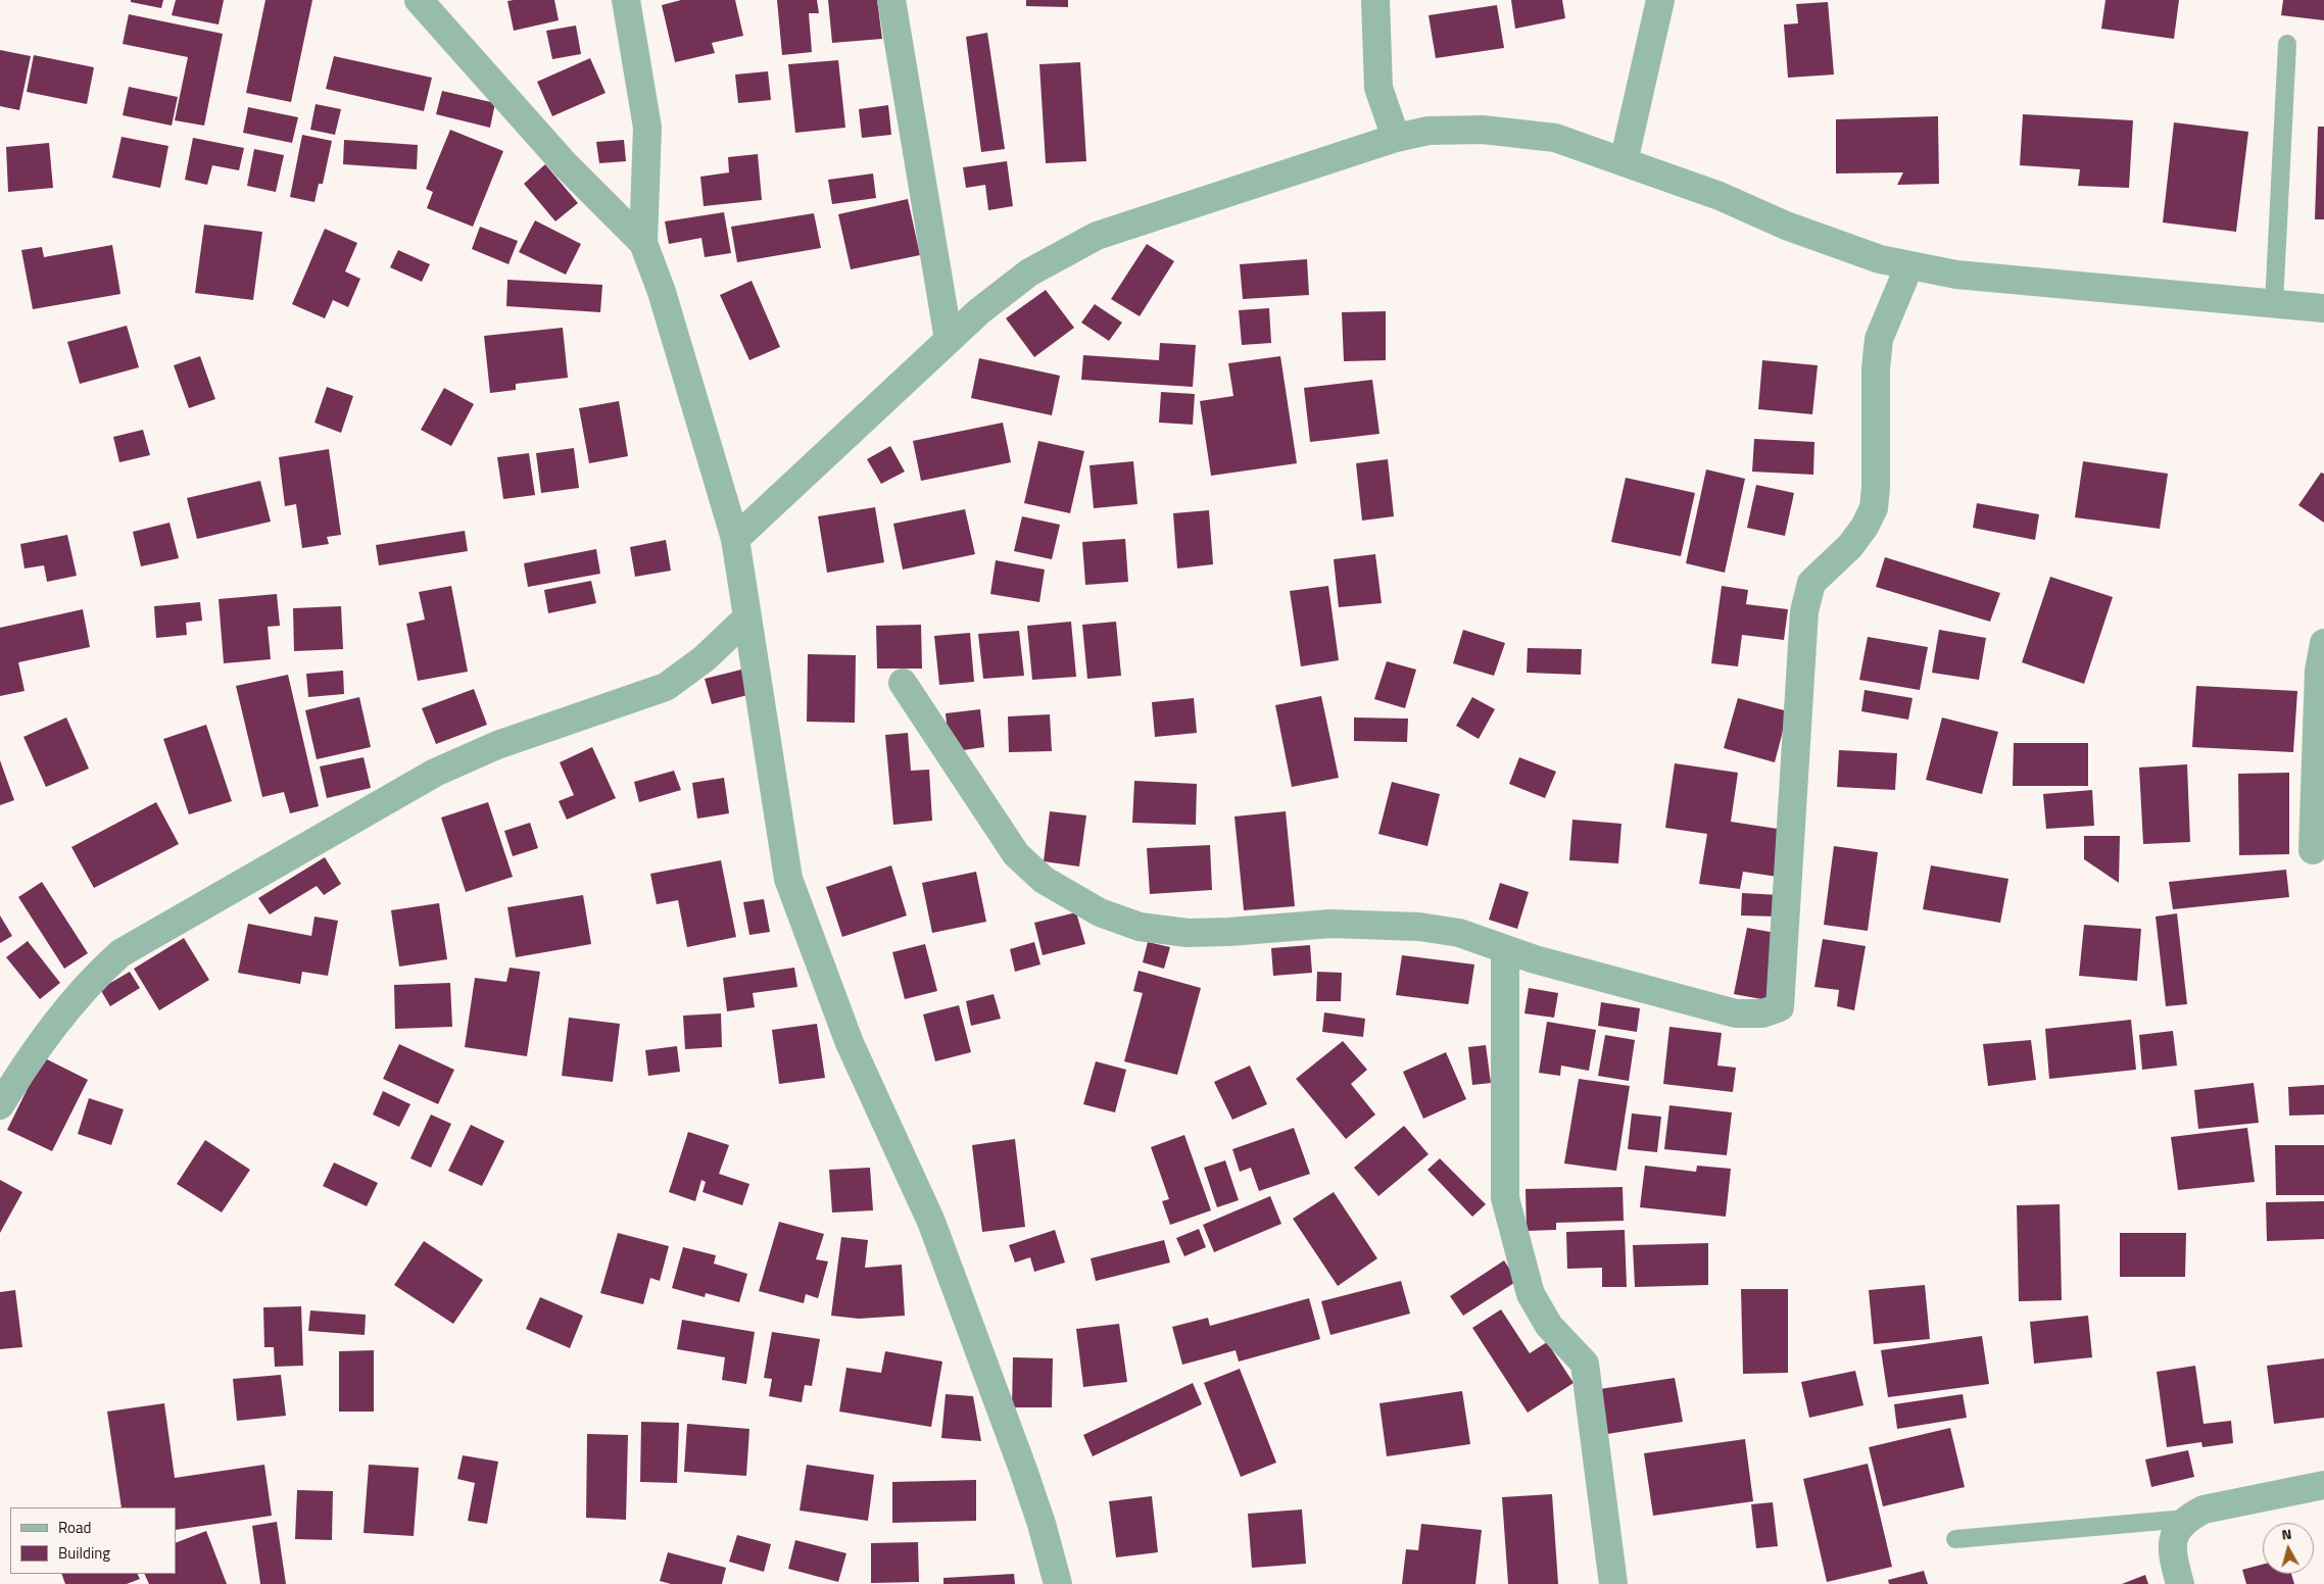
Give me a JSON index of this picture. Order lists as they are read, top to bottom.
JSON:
{
  "legend": ["Road", "Building"],
  "north": "top"
}
